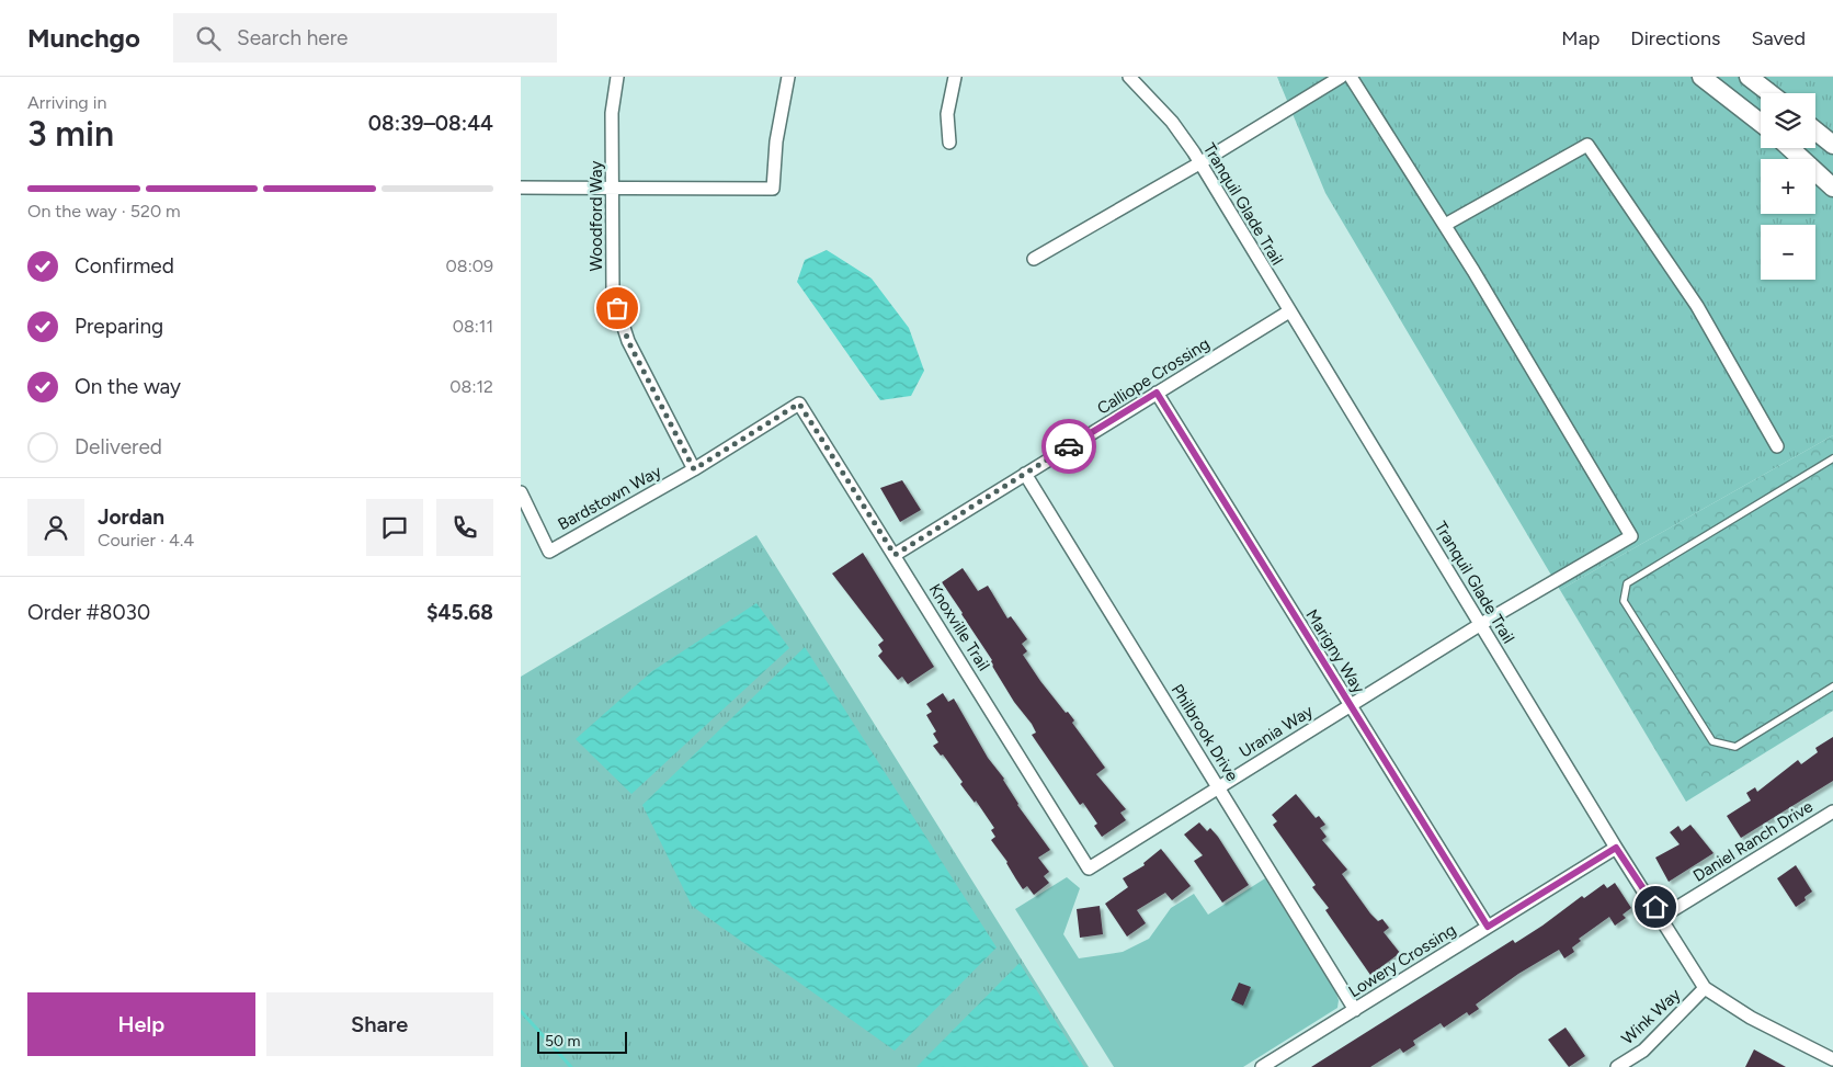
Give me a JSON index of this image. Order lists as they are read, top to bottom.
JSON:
{
  "streets": {
    "street": [
      "Tranquil Glade Trail",
      "Woodford Way",
      "Calliope Crossing",
      "Bardstown Way",
      "Knoxville Trail",
      "Marigny Way",
      "Urania Way",
      "Philbrook Drive",
      "Daniel Ranch Drive",
      "Lowery Crossing",
      "Wink Way"
    ]
  },
  "crossings": [
    ["Tranquil Glade Trail", "Calliope Crossing"],
    ["Tranquil Glade Trail", "Urania Way"],
    ["Tranquil Glade Trail", "Daniel Ranch Drive"],
    ["Tranquil Glade Trail", "Lowery Crossing"],
    ["Tranquil Glade Trail", "Wink Way"],
    ["Woodford Way", "Bardstown Way"],
    ["Calliope Crossing", "Knoxville Trail"],
    ["Calliope Crossing", "Marigny Way"],
    ["Calliope Crossing", "Philbrook Drive"],
    ["Bardstown Way", "Knoxville Trail"],
    ["Knoxville Trail", "Urania Way"],
    ["Marigny Way", "Urania Way"],
    ["Marigny Way", "Lowery Crossing"],
    ["Urania Way", "Philbrook Drive"],
    ["Philbrook Drive", "Lowery Crossing"]
  ],
  "scale_bar": "50 m",
  "page": {
    "header": "Munchgo",
    "search": "Search here",
    "nav": ["Map", "Directions", "Saved"],
    "heading": ["3 min", "Arriving in", "08:39–08:44"],
    "panel": [
      "Jordan",
      "Courier · 4.4",
      "Order #8030",
      "$45.68"
    ],
    "map_buttons": ["+", "−"],
    "bar": "On the way · 520 m",
    "list": [
      ["Confirmed", "08:09"],
      ["Preparing", "08:11"],
      ["On the way", "08:12"],
      "Delivered"
    ],
    "buttons": ["Help", "Share"],
    "scale": "50 m"
  }
}
